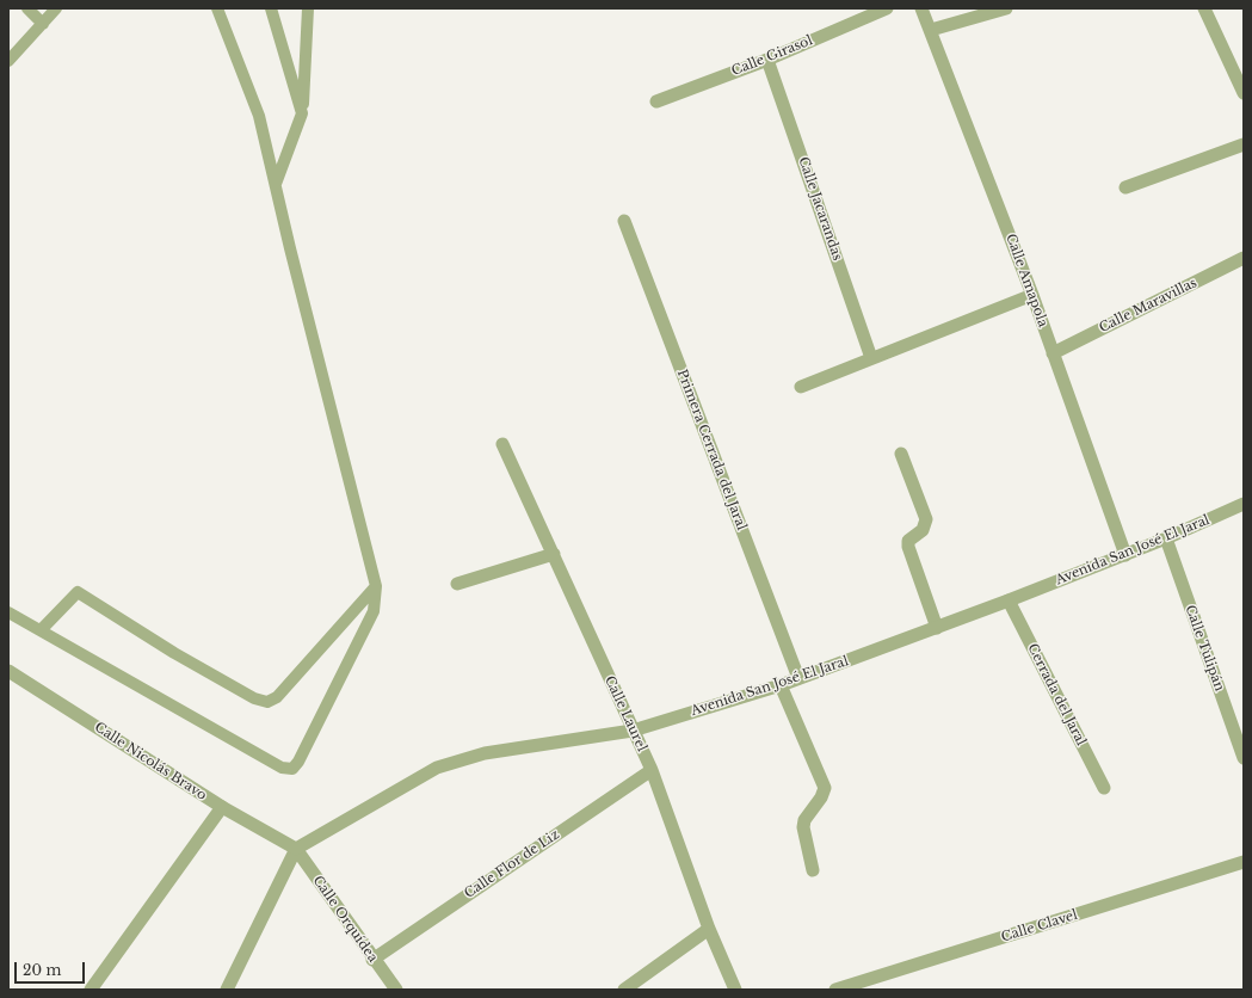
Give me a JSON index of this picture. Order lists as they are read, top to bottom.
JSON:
{
  "streets": {
    "street": [
      "Calle Girasol",
      "Calle Jacarandas",
      "Calle Amapola",
      "Calle Maravillas",
      "Primera Cerrada del Jaral",
      "Avenida San José El Jaral",
      "Calle Tulipán",
      "Cerrada del Jaral",
      "Calle Laurel",
      "Calle Nicolás Bravo",
      "Calle Flor de Liz",
      "Calle Orquídea",
      "Calle Clavel"
    ]
  },
  "crossings": [
    ["Calle Girasol", "Calle Jacarandas"],
    ["Calle Amapola", "Calle Maravillas"],
    ["Calle Amapola", "Avenida San José El Jaral"],
    ["Primera Cerrada del Jaral", "Avenida San José El Jaral"],
    ["Avenida San José El Jaral", "Calle Tulipán"],
    ["Avenida San José El Jaral", "Cerrada del Jaral"],
    ["Avenida San José El Jaral", "Calle Laurel"],
    ["Avenida San José El Jaral", "Calle Nicolás Bravo"],
    ["Avenida San José El Jaral", "Calle Orquídea"],
    ["Calle Laurel", "Calle Flor de Liz"],
    ["Calle Nicolás Bravo", "Calle Orquídea"],
    ["Calle Flor de Liz", "Calle Orquídea"]
  ],
  "scale_bar": "20 m"
}
